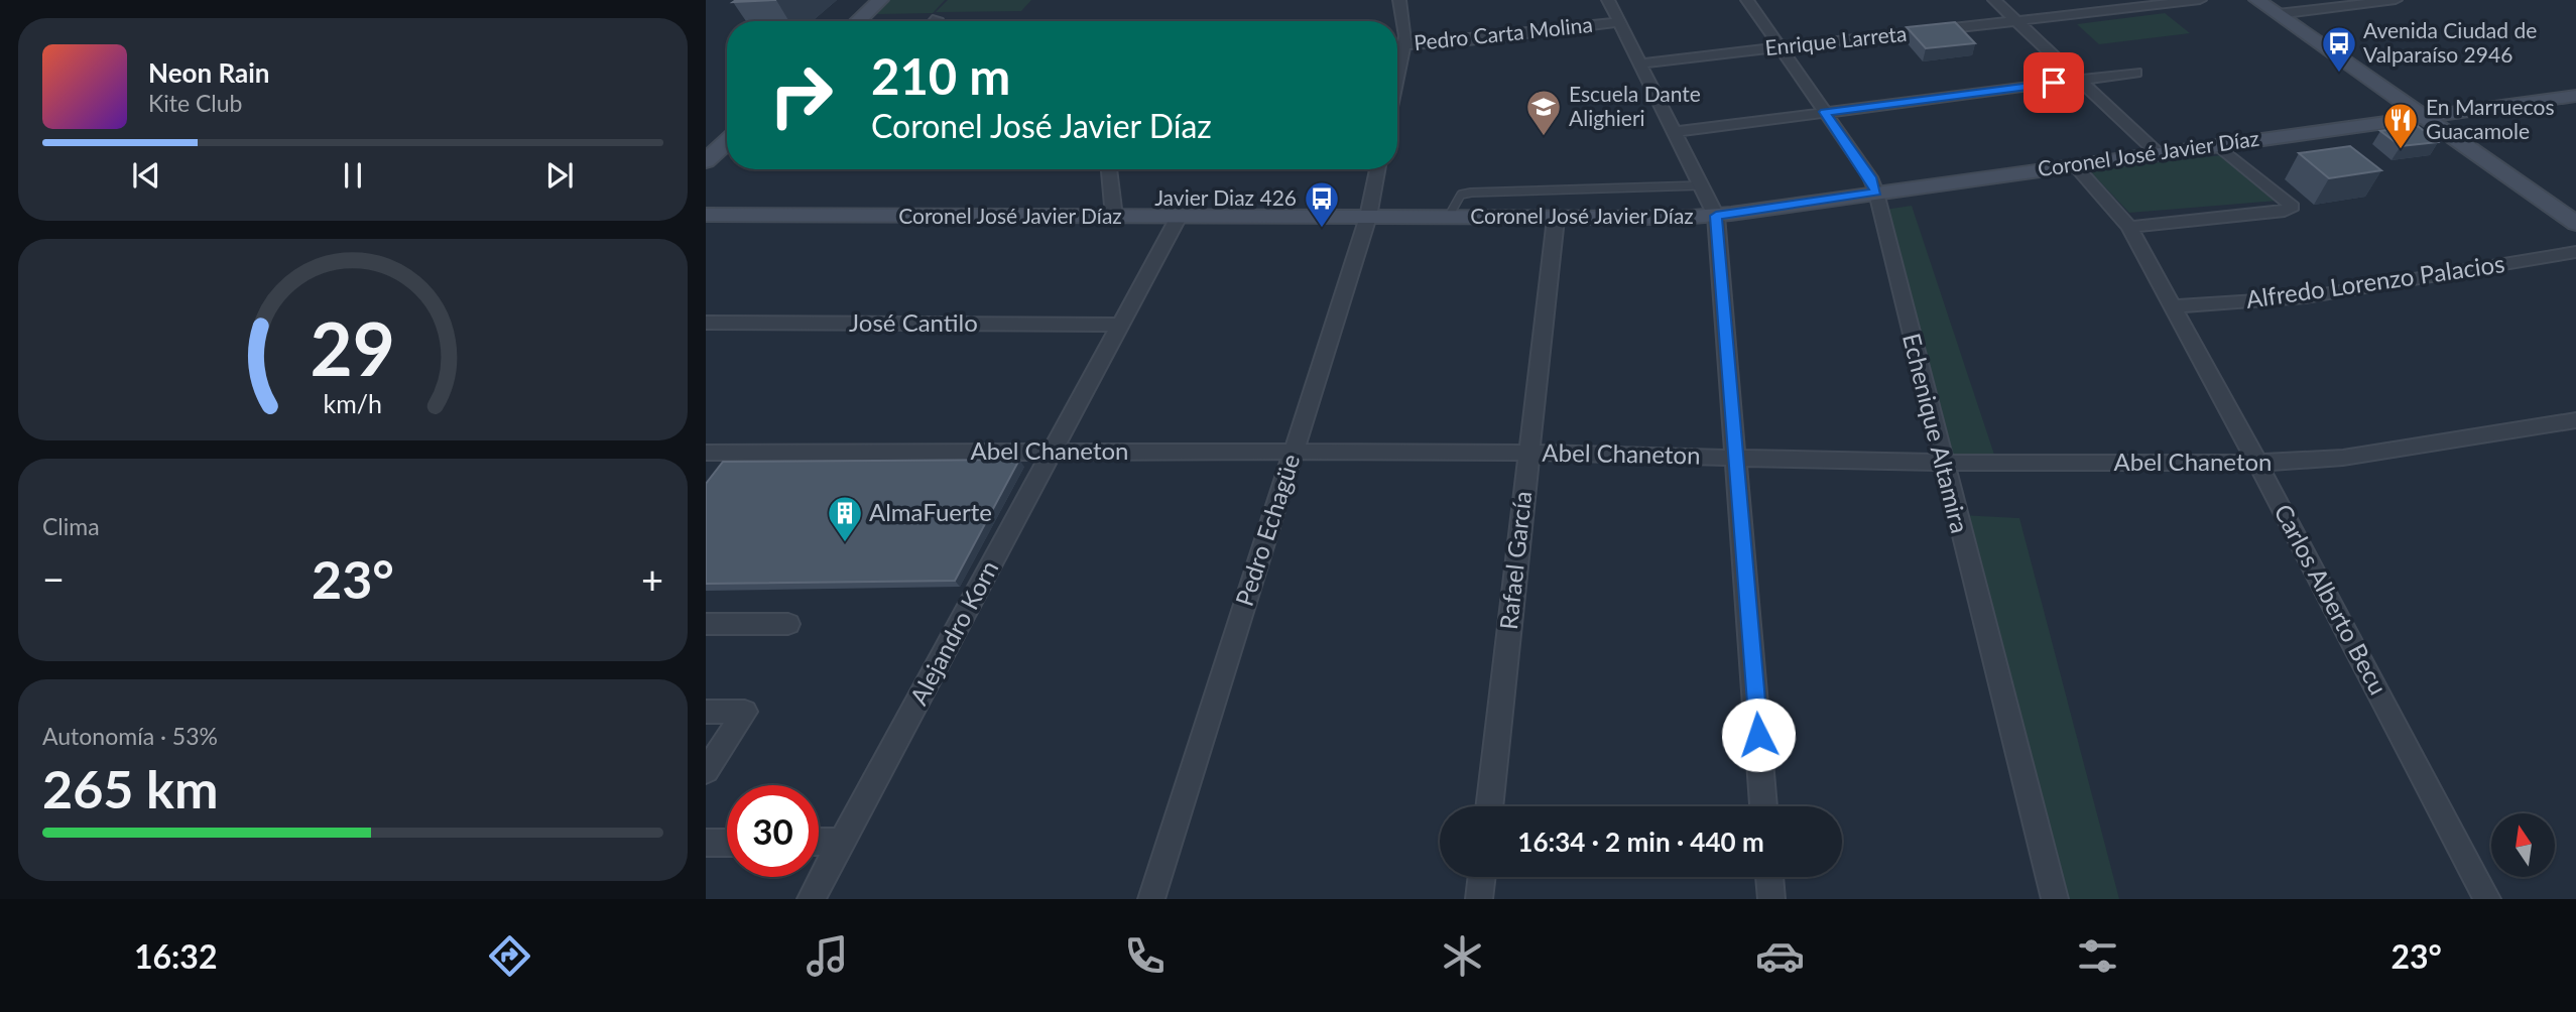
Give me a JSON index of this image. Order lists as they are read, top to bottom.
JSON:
{
  "streets": {
    "main road": ["Coronel José Javier Díaz"],
    "street": [
      "Pedro Carta Molina",
      "Enrique Larreta",
      "Alfredo Lorenzo Palacios",
      "José Cantilo",
      "Echenique Altamira",
      "Abel Chaneton",
      "Pedro Echagüe",
      "Rafael García",
      "Carlos Alberto Becu",
      "Alejandro Korn"
    ]
  },
  "crossings": [
    ["Enrique Larreta", "Echenique Altamira"],
    ["Coronel José Javier Díaz", "Echenique Altamira"],
    ["Coronel José Javier Díaz", "Pedro Echagüe"],
    ["Coronel José Javier Díaz", "Rafael García"],
    ["Coronel José Javier Díaz", "Carlos Alberto Becu"],
    ["Coronel José Javier Díaz", "Alejandro Korn"],
    ["Alfredo Lorenzo Palacios", "Carlos Alberto Becu"],
    ["José Cantilo", "Alejandro Korn"],
    ["Echenique Altamira", "Abel Chaneton"],
    ["Abel Chaneton", "Pedro Echagüe"],
    ["Abel Chaneton", "Rafael García"],
    ["Abel Chaneton", "Carlos Alberto Becu"],
    ["Abel Chaneton", "Alejandro Korn"]
  ],
  "places": {
    "bus stop": ["Avenida Ciudad de Valparaíso 2946", "Javier Diaz 426"],
    "school or university": ["Escuela Dante Alighieri"],
    "restaurant": ["En Marruecos Guacamole"],
    "building": ["AlmaFuerte"]
  },
  "north": "top",
  "page": {
    "turn": ["210 m", "Coronel José Javier Díaz"],
    "song": ["Neon Rain", "Kite Club"],
    "tile": [
      "Clima",
      ["Autonomía · 53%", "265 km"]
    ],
    "heat": ["−", "23°", "+"],
    "limit": "30",
    "trip": "16:34 · 2 min · 440 m",
    "tabs": ["16:32", "23°"],
    "gauge": ["29", "km/h"]
  }
}
